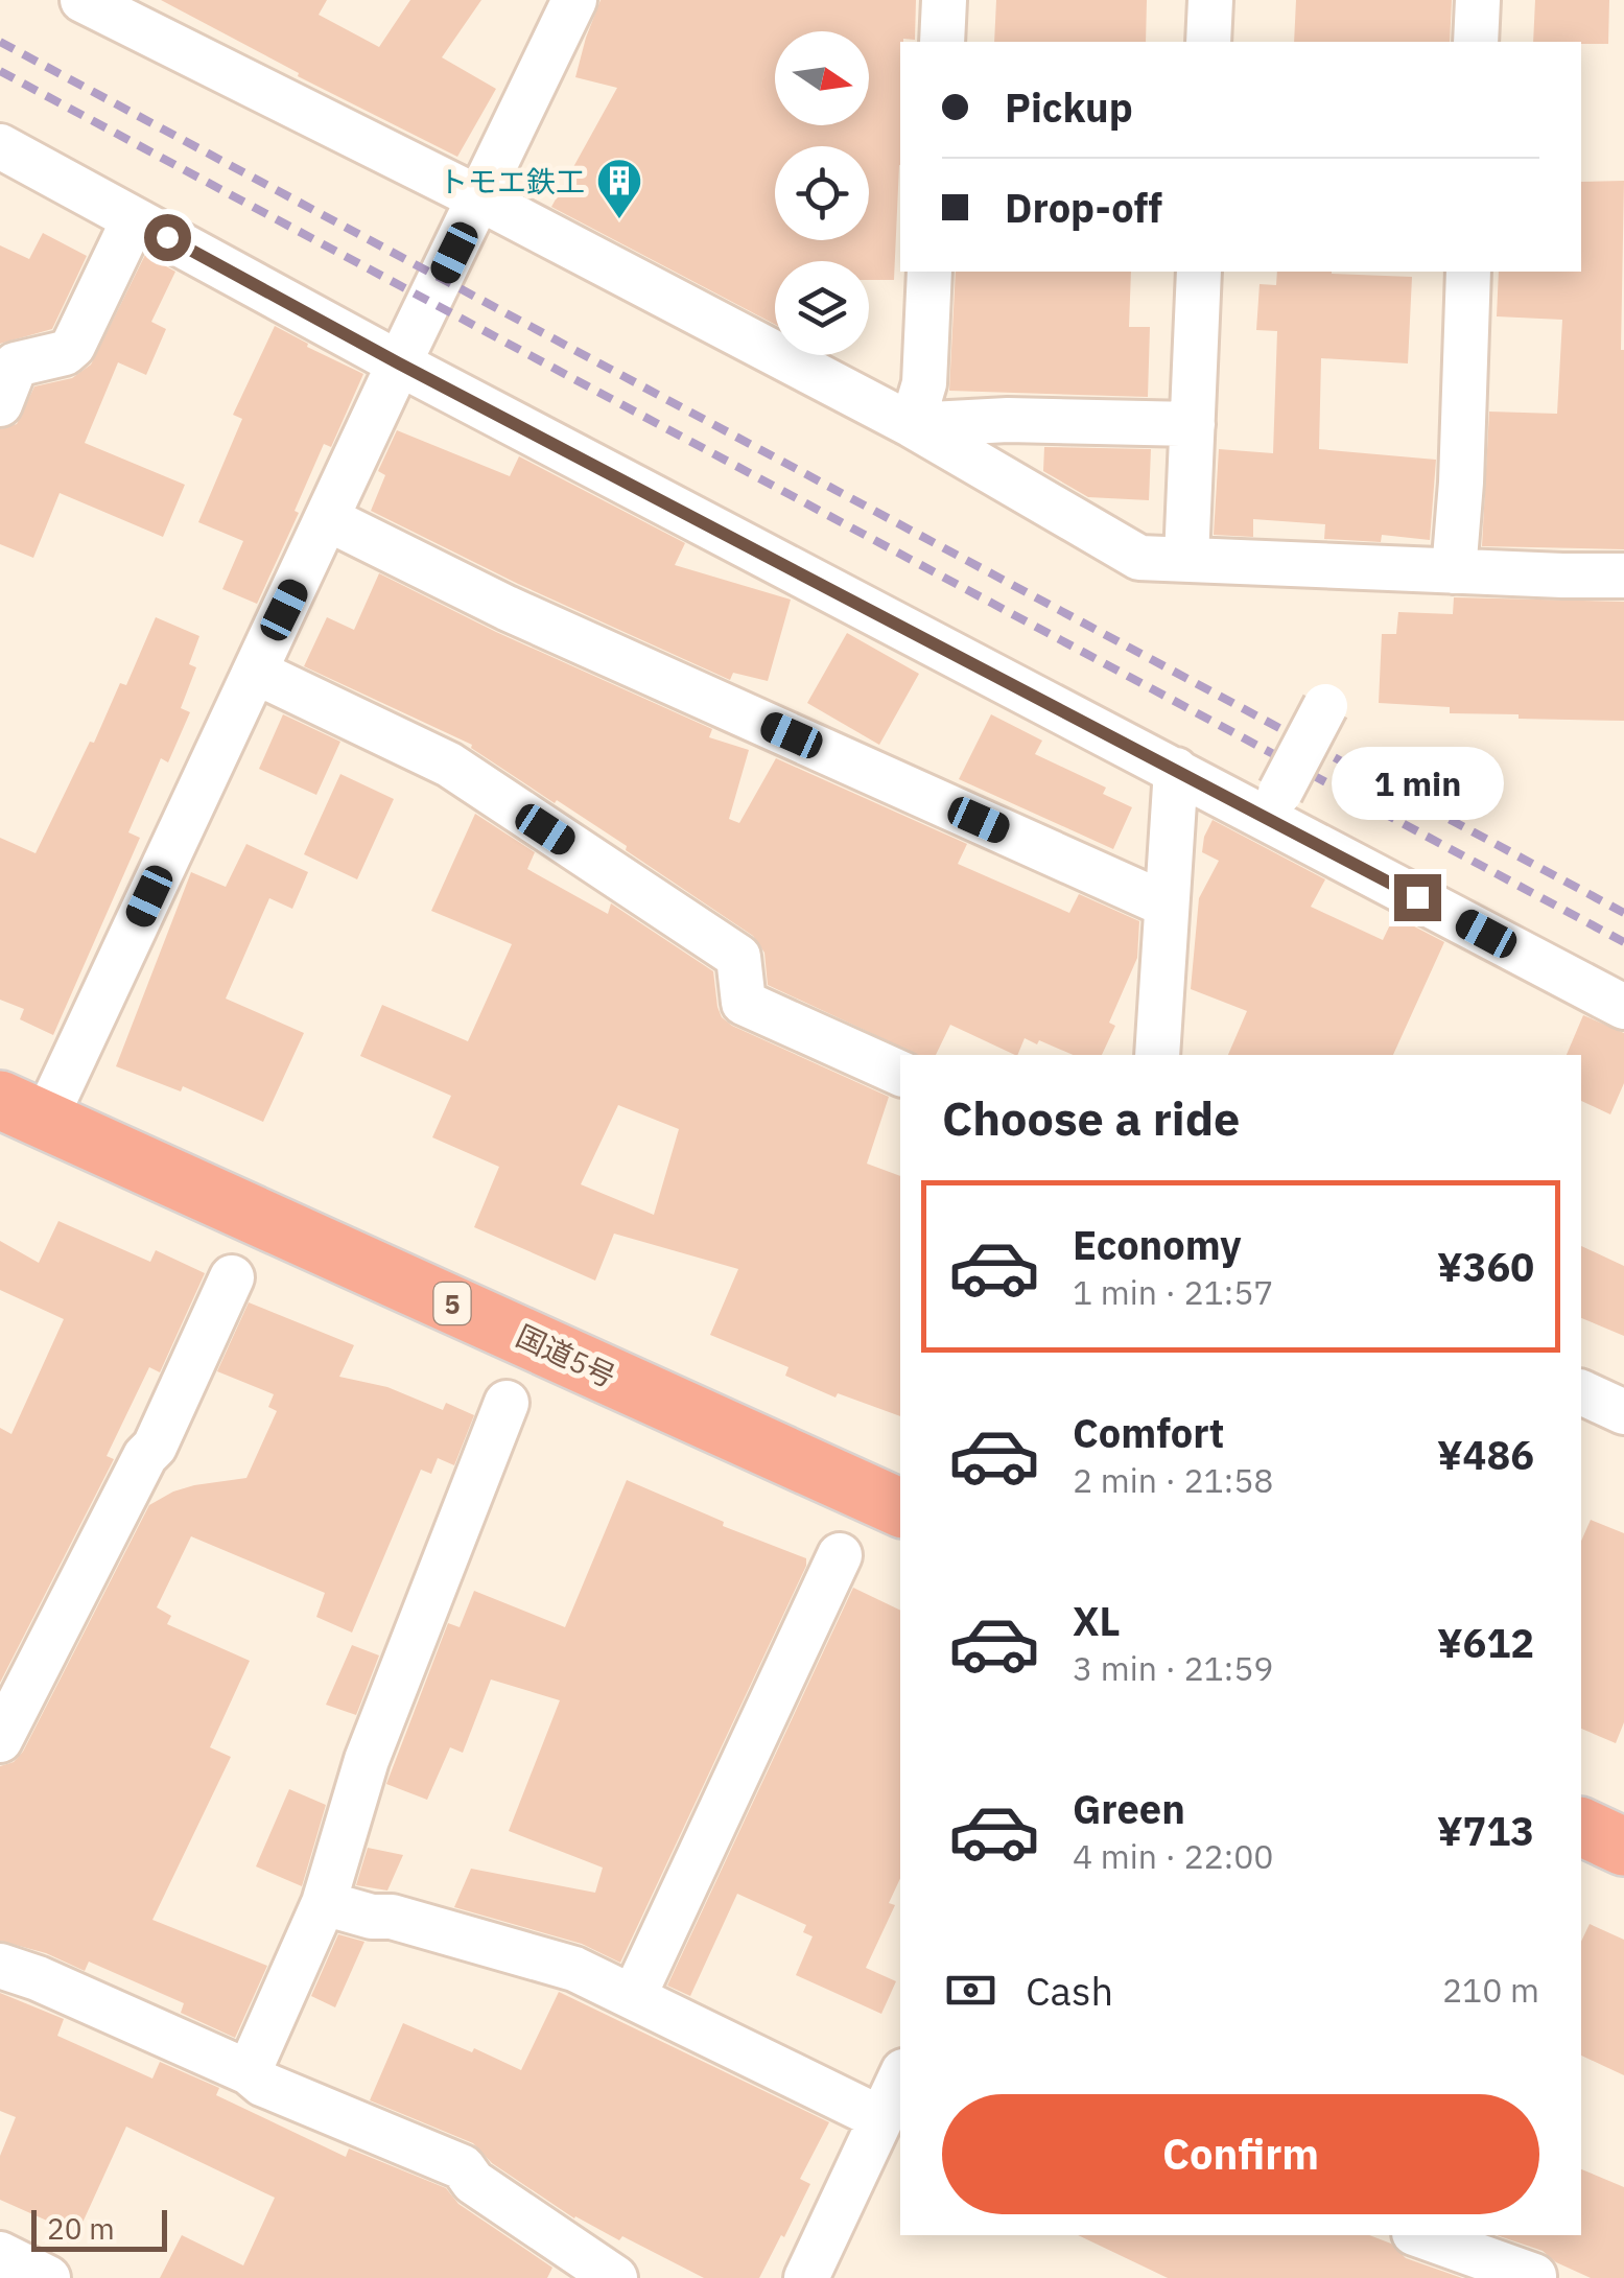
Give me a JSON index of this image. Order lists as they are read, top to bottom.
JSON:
{
  "streets": {
    "highway": ["5", "国道5号"]
  },
  "places": {
    "building": ["トモエ鉄工"]
  },
  "scale_bar": "20 m",
  "north": "right",
  "page": {
    "banner": ["Pickup", "Drop-off"],
    "bubble": "1 min",
    "heading": "Choose a ride",
    "list": [
      {
        "name": "Economy",
        "note": "1 min · 21:57",
        "value": "¥360"
      },
      {
        "name": "Comfort",
        "note": "2 min · 21:58",
        "value": "¥486"
      },
      {
        "name": "XL",
        "note": "3 min · 21:59",
        "value": "¥612"
      },
      {
        "name": "Green",
        "note": "4 min · 22:00",
        "value": "¥713"
      }
    ],
    "pay": ["Cash", "210 m"],
    "buttons": "Confirm",
    "scale": "20 m"
  }
}
